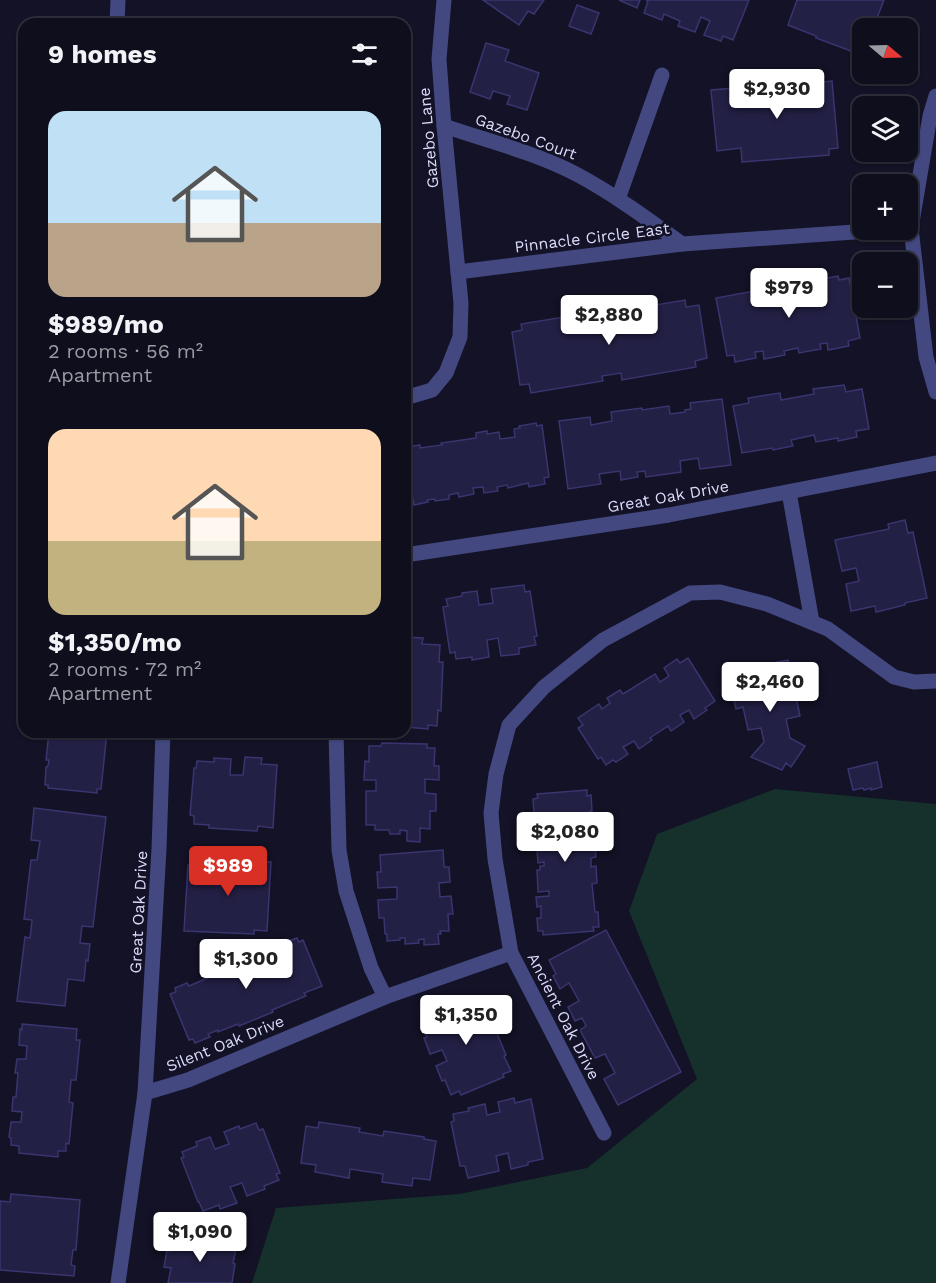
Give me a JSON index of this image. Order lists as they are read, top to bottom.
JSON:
{
  "streets": {
    "street": [
      "Gazebo Court",
      "Gazebo Lane",
      "Pinnacle Circle East",
      "Great Oak Drive",
      "Ancient Oak Drive",
      "Silent Oak Drive"
    ]
  },
  "crossings": [
    ["Gazebo Court", "Gazebo Lane"],
    ["Gazebo Court", "Pinnacle Circle East"],
    ["Gazebo Lane", "Pinnacle Circle East"],
    ["Great Oak Drive", "Silent Oak Drive"],
    ["Ancient Oak Drive", "Silent Oak Drive"]
  ],
  "north": "right",
  "page": {
    "map_buttons": ["+", "−"],
    "heading": "9 homes",
    "price": [
      "$2,930",
      "$979",
      "$2,880",
      "$2,460",
      "$2,080",
      "$989",
      "$1,300",
      "$1,350",
      "$1,090"
    ],
    "list": [
      {
        "name": "$989/mo",
        "note": "2 rooms · 56 m² · Apartment"
      },
      {
        "name": "$1,350/mo",
        "note": "2 rooms · 72 m² · Apartment"
      }
    ]
  }
}
